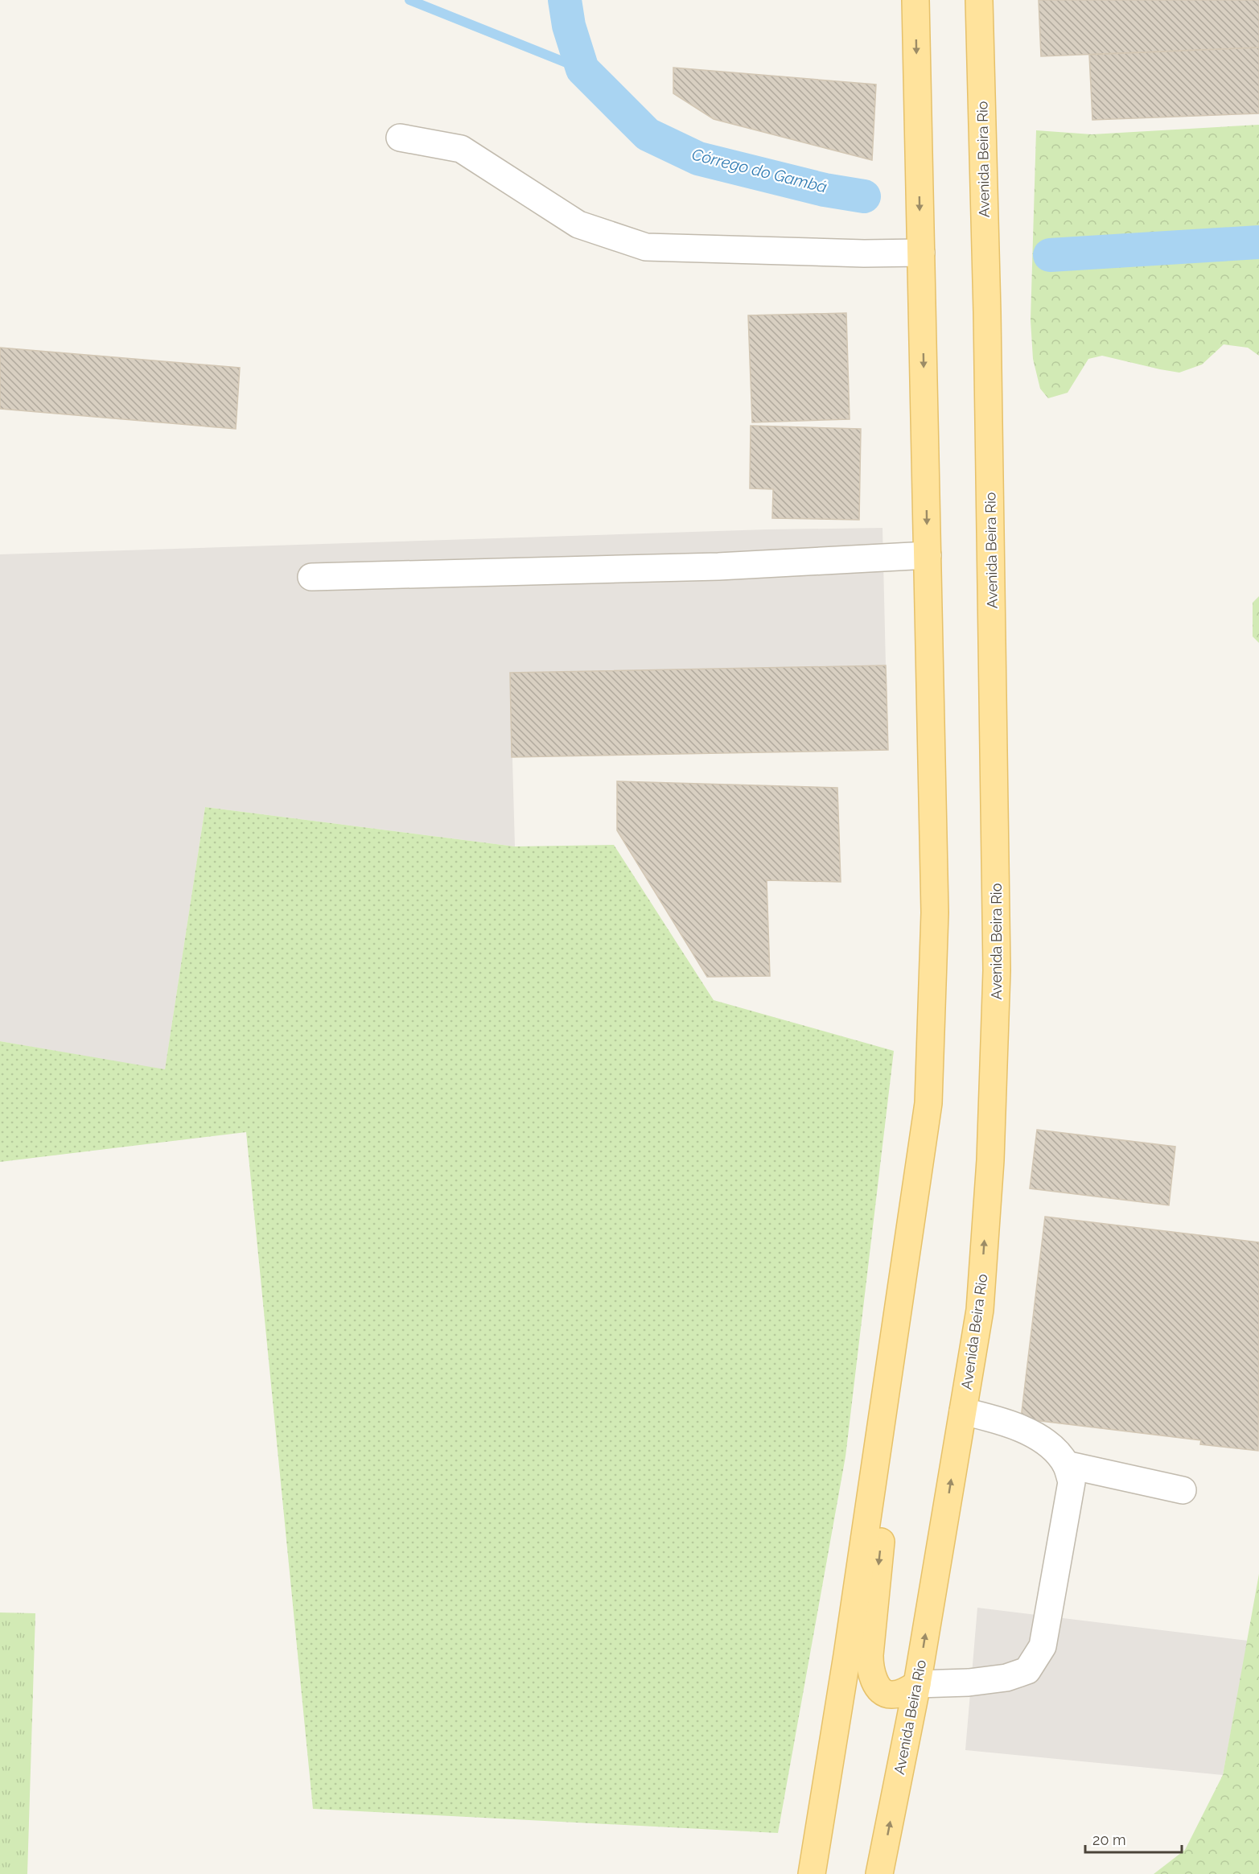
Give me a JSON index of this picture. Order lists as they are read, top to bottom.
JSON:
{
  "streets": {
    "main road": ["Avenida Beira Rio"]
  },
  "water": ["Córrego do Gambá"],
  "scale_bar": "20 m"
}
